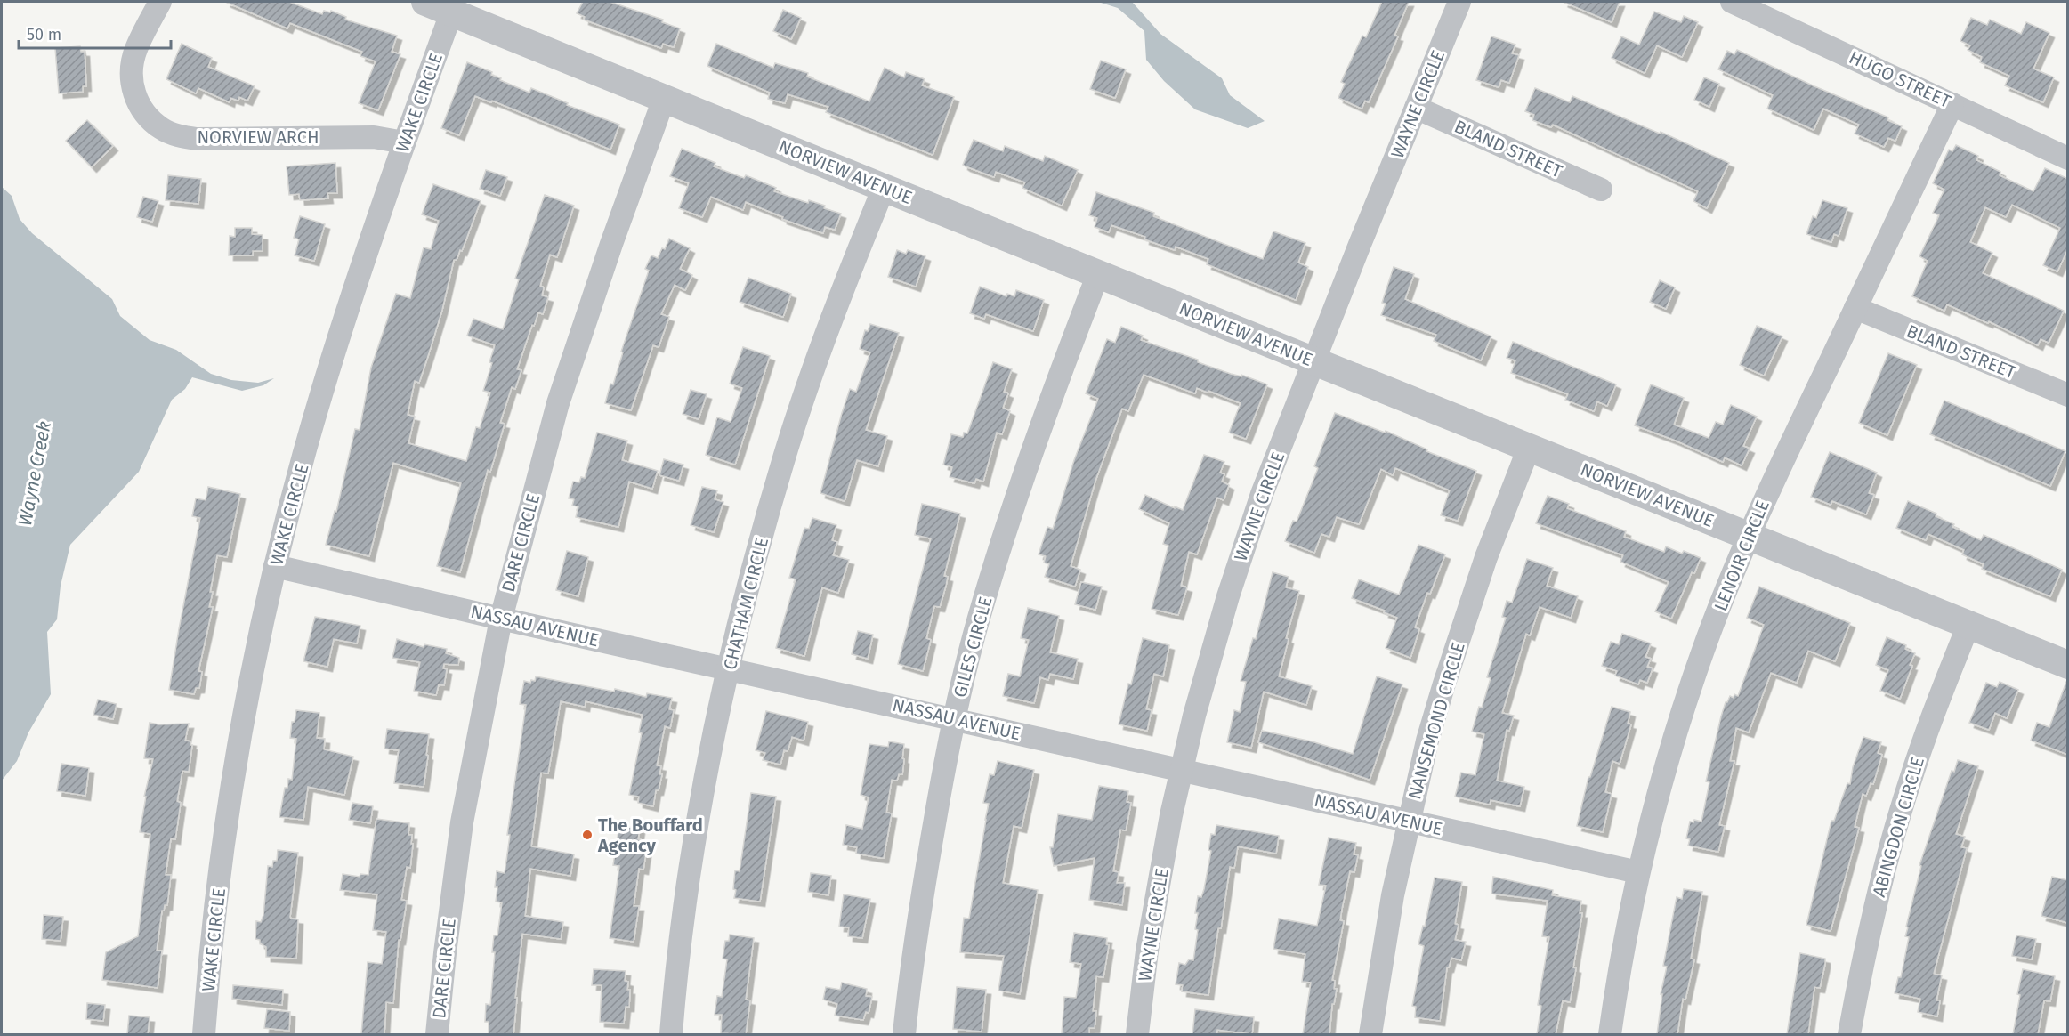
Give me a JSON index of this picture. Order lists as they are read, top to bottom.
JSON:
{
  "streets": {
    "street": [
      "HUGO STREET",
      "WAKE CIRCLE",
      "WAYNE CIRCLE",
      "NORVIEW ARCH",
      "BLAND STREET",
      "NORVIEW AVENUE",
      "DARE CIRCLE",
      "LENOIR CIRCLE",
      "CHATHAM CIRCLE",
      "NASSAU AVENUE",
      "GILES CIRCLE",
      "NANSEMOND CIRCLE",
      "ABINGDON CIRCLE"
    ]
  },
  "crossings": [
    ["HUGO STREET", "LENOIR CIRCLE"],
    ["WAKE CIRCLE", "NORVIEW ARCH"],
    ["WAKE CIRCLE", "NORVIEW AVENUE"],
    ["WAKE CIRCLE", "NASSAU AVENUE"],
    ["WAYNE CIRCLE", "BLAND STREET"],
    ["WAYNE CIRCLE", "NORVIEW AVENUE"],
    ["WAYNE CIRCLE", "NASSAU AVENUE"],
    ["BLAND STREET", "LENOIR CIRCLE"],
    ["NORVIEW AVENUE", "DARE CIRCLE"],
    ["NORVIEW AVENUE", "LENOIR CIRCLE"],
    ["NORVIEW AVENUE", "CHATHAM CIRCLE"],
    ["NORVIEW AVENUE", "GILES CIRCLE"],
    ["NORVIEW AVENUE", "NANSEMOND CIRCLE"],
    ["NORVIEW AVENUE", "ABINGDON CIRCLE"],
    ["DARE CIRCLE", "NASSAU AVENUE"],
    ["LENOIR CIRCLE", "NASSAU AVENUE"],
    ["CHATHAM CIRCLE", "NASSAU AVENUE"],
    ["NASSAU AVENUE", "GILES CIRCLE"],
    ["NASSAU AVENUE", "NANSEMOND CIRCLE"]
  ],
  "water": ["Wayne Creek"],
  "places": ["The Bouffard Agency"],
  "scale_bar": "50 m"
}
